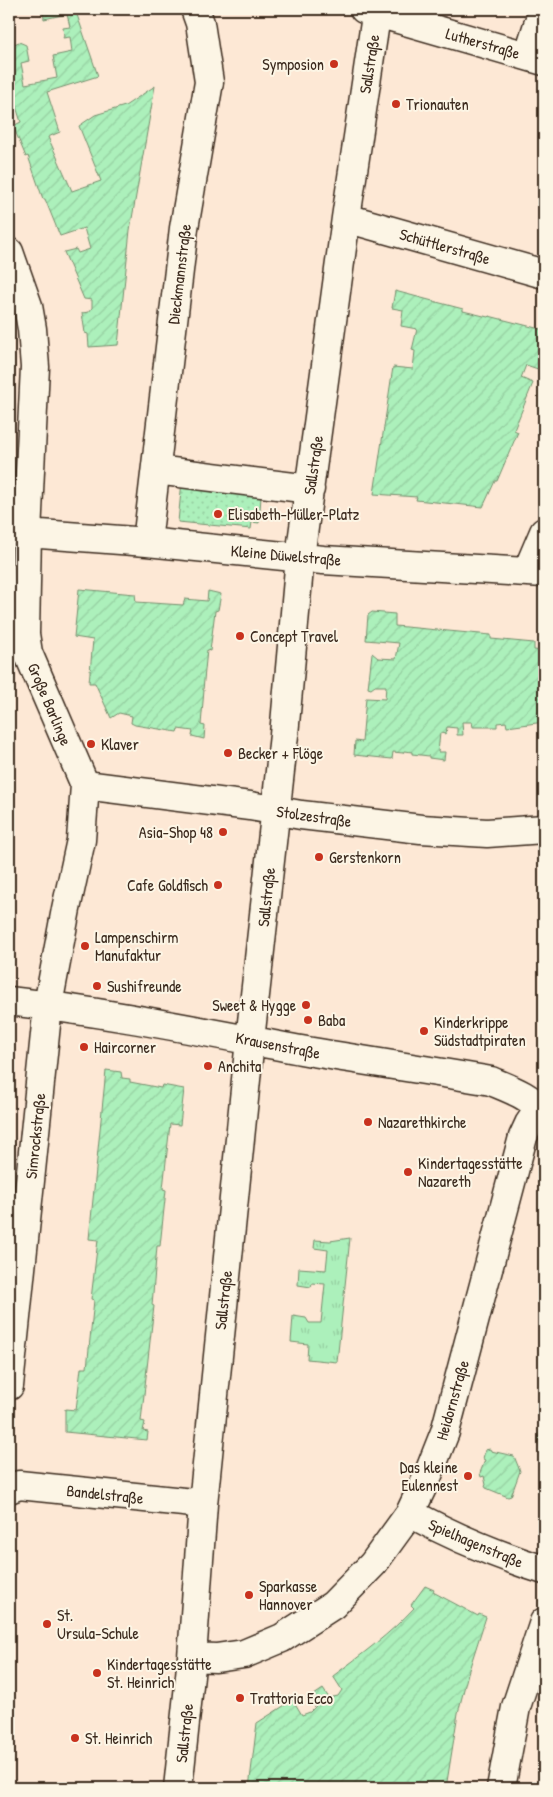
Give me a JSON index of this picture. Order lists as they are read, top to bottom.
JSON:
{
  "streets": {
    "street": [
      "Lutherstraße",
      "Sallstraße",
      "Schüttlerstraße",
      "Dieckmannstraße",
      "Kleine Düwelstraße",
      "Große Barlinge",
      "Stolzestraße",
      "Krausenstraße",
      "Simrockstraße",
      "Heidornstraße",
      "Bandelstraße",
      "Spielhagenstraße"
    ]
  },
  "crossings": [
    ["Lutherstraße", "Sallstraße"],
    ["Sallstraße", "Schüttlerstraße"],
    ["Sallstraße", "Kleine Düwelstraße"],
    ["Sallstraße", "Stolzestraße"],
    ["Sallstraße", "Krausenstraße"],
    ["Sallstraße", "Heidornstraße"],
    ["Sallstraße", "Bandelstraße"],
    ["Dieckmannstraße", "Kleine Düwelstraße"],
    ["Kleine Düwelstraße", "Große Barlinge"],
    ["Große Barlinge", "Stolzestraße"],
    ["Große Barlinge", "Krausenstraße"],
    ["Große Barlinge", "Simrockstraße"],
    ["Krausenstraße", "Simrockstraße"],
    ["Krausenstraße", "Heidornstraße"],
    ["Heidornstraße", "Spielhagenstraße"]
  ],
  "places": [
    "Symposion",
    "Trionauten",
    "Elisabeth-Müller-Platz",
    "Concept Travel",
    "Klaver",
    "Becker + Flöge",
    "Asia-Shop 48",
    "Gerstenkorn",
    "Cafe Goldfisch",
    "Lampenschirm Manufaktur",
    "Sushifreunde",
    "Sweet & Hygge",
    "Baba",
    "Kinderkrippe Südstadtpiraten",
    "Haircorner",
    "Anchita",
    "Nazarethkirche",
    "Kindertagesstätte Nazareth",
    "Das kleine Eulennest",
    "Sparkasse Hannover",
    "St. Ursula-Schule",
    "Kindertagesstätte St. Heinrich",
    "Trattoria Ecco",
    "St. Heinrich"
  ]
}
